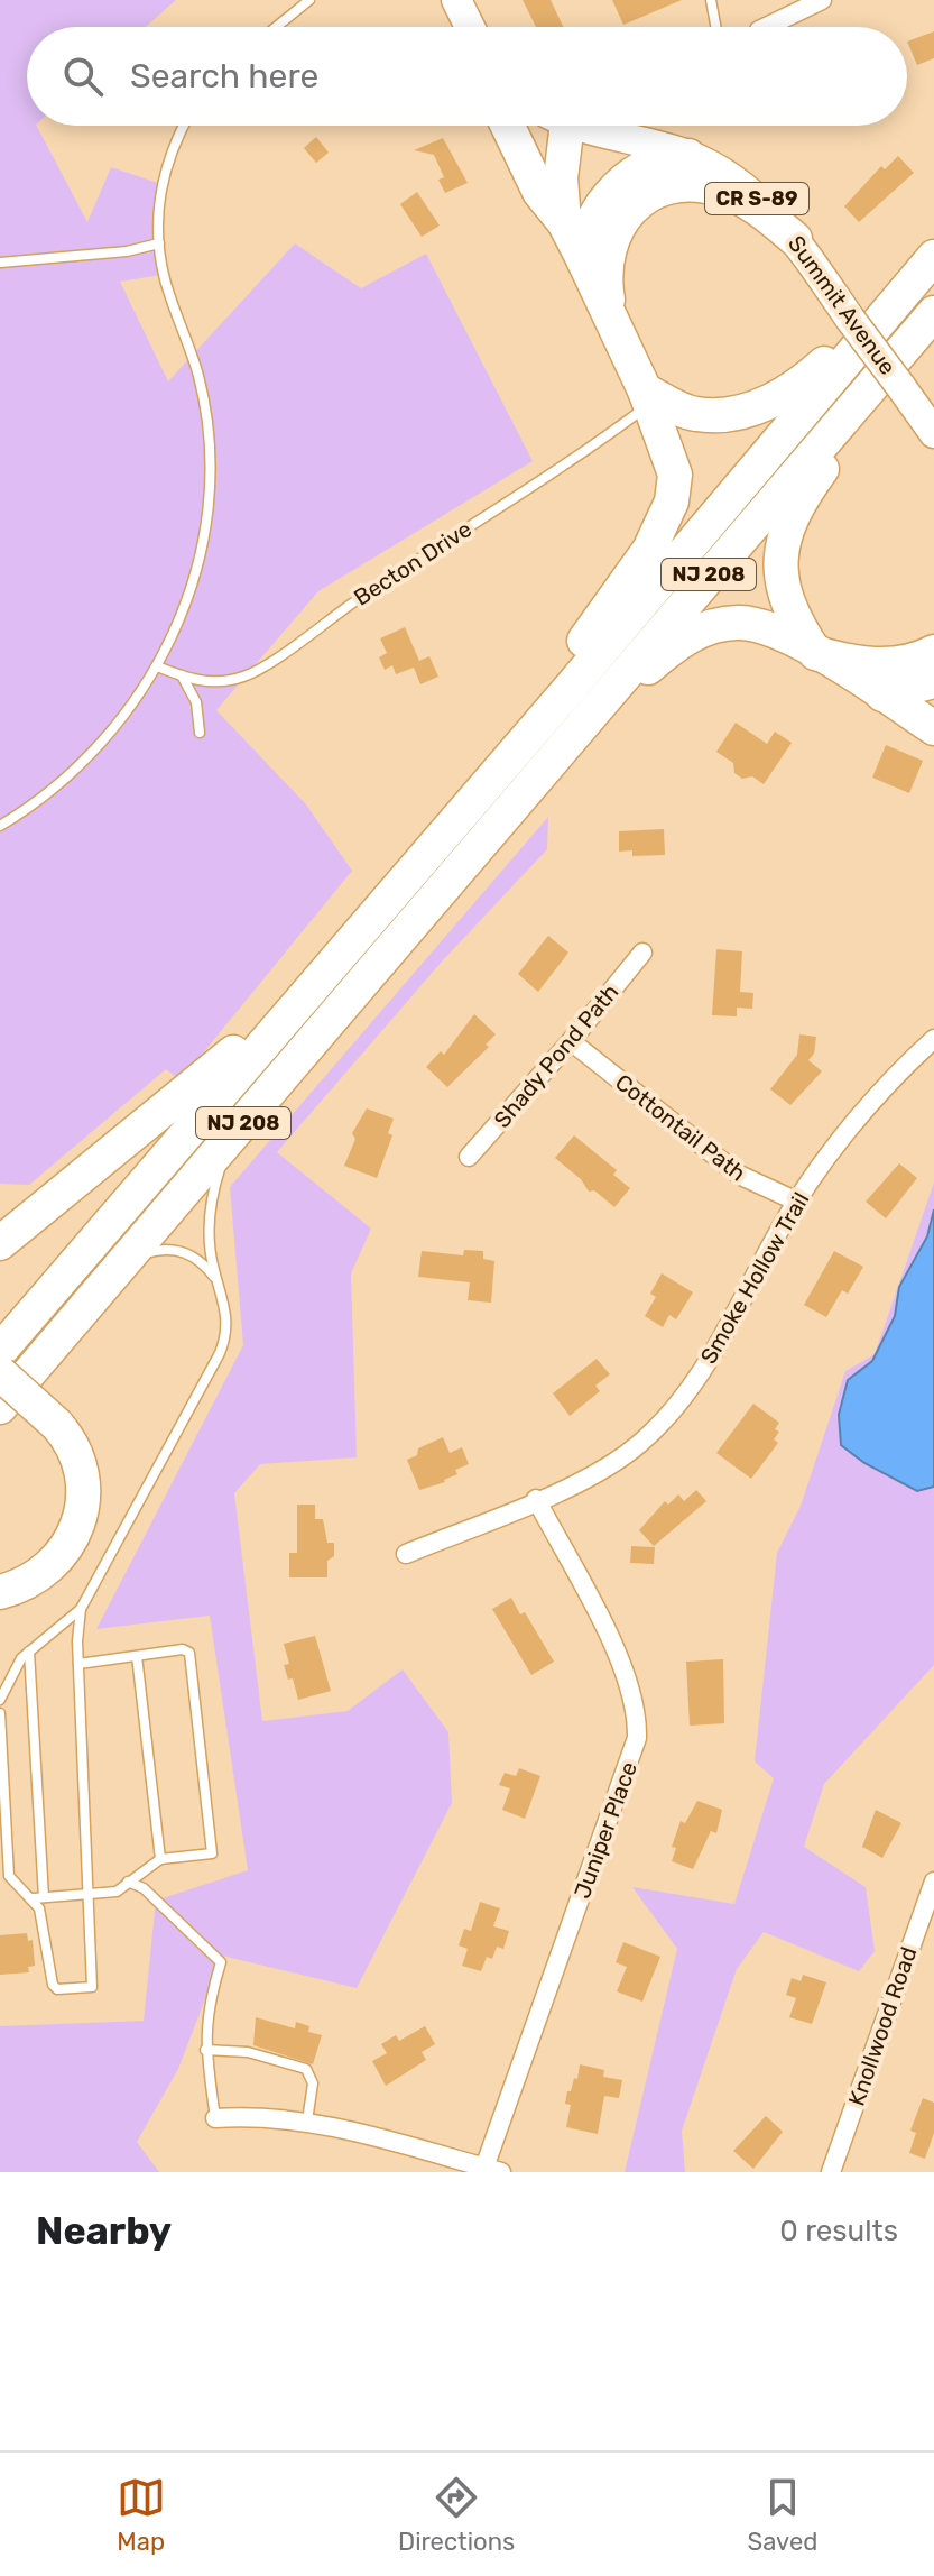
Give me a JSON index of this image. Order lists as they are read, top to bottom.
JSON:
{
  "streets": {
    "highway": ["NJ 208"],
    "main road": ["CR S-89", "Summit Avenue"],
    "street": [
      "Shady Pond Path",
      "Cottontail Path",
      "Smoke Hollow Trail",
      "Juniper Place",
      "Knollwood Road"
    ],
    "lane": ["Becton Drive"]
  },
  "crossings": [
    ["Shady Pond Path", "Cottontail Path"],
    ["Cottontail Path", "Smoke Hollow Trail"],
    ["Smoke Hollow Trail", "Juniper Place"]
  ],
  "page": {
    "search": "Search here",
    "heading": ["Nearby", "0 results"],
    "nav": ["Map", "Directions", "Saved"]
  }
}
